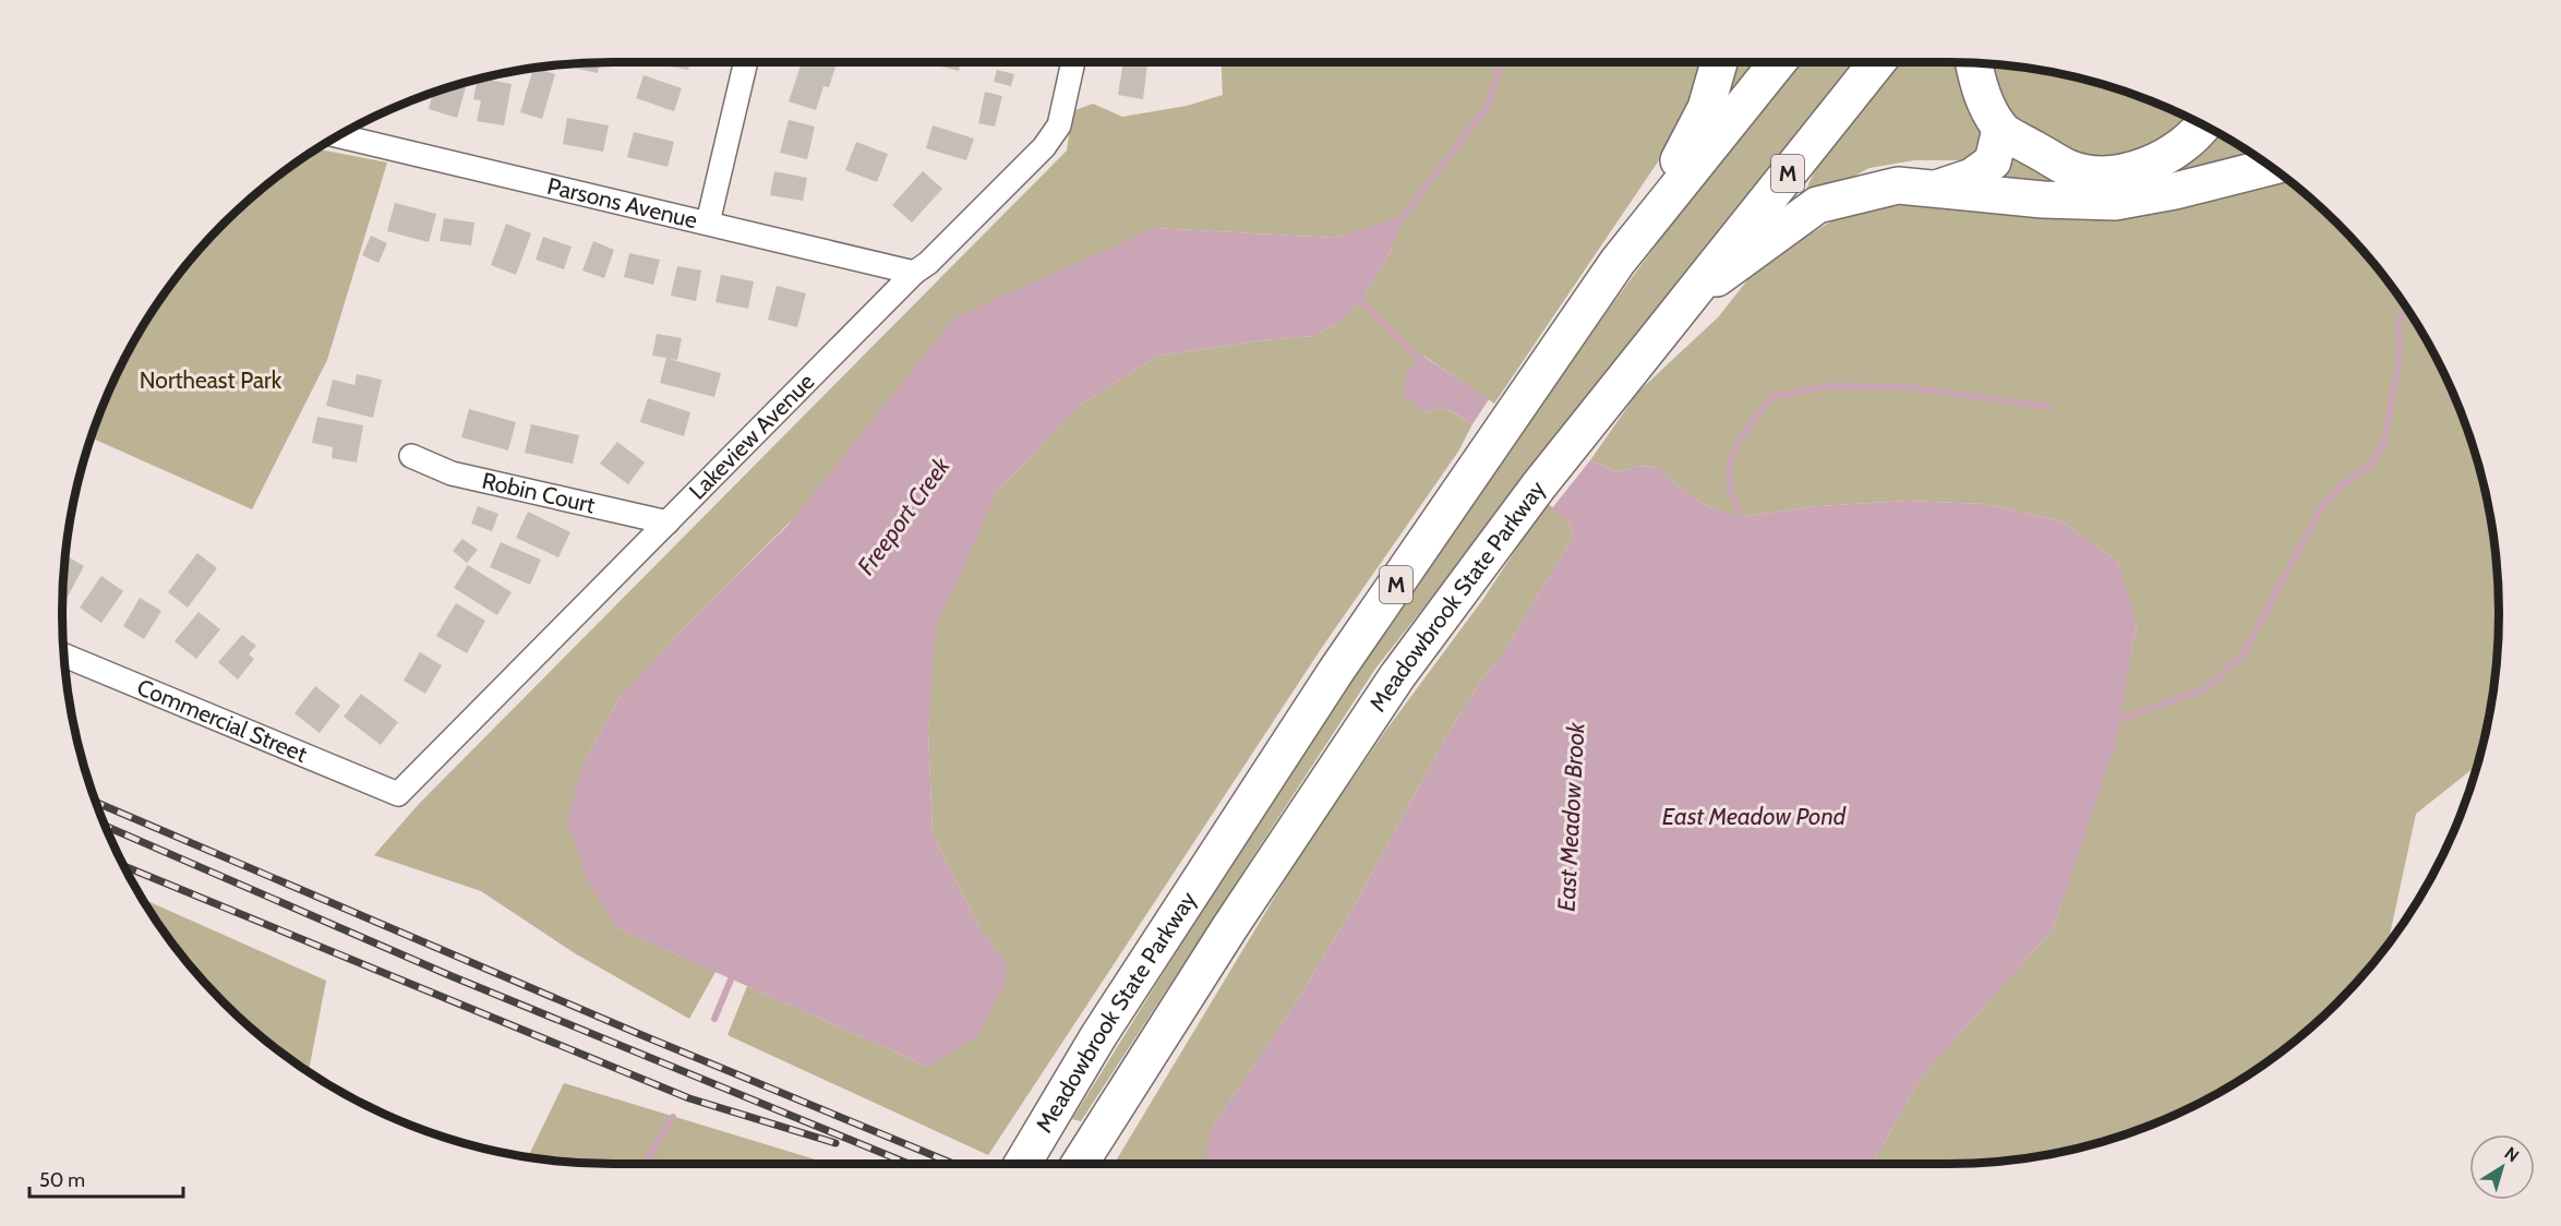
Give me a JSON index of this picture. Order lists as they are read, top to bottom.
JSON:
{
  "streets": {
    "highway": ["M", "Meadowbrook State Parkway"],
    "street": [
      "Parsons Avenue",
      "Lakeview Avenue",
      "Robin Court",
      "Commercial Street"
    ]
  },
  "crossings": [
    ["Parsons Avenue", "Lakeview Avenue"],
    ["Lakeview Avenue", "Robin Court"],
    ["Lakeview Avenue", "Commercial Street"]
  ],
  "water": ["Freeport Creek", "East Meadow Pond", "East Meadow Brook"],
  "parks": ["Northeast Park"],
  "scale_bar": "50 m",
  "north": "top right"
}
